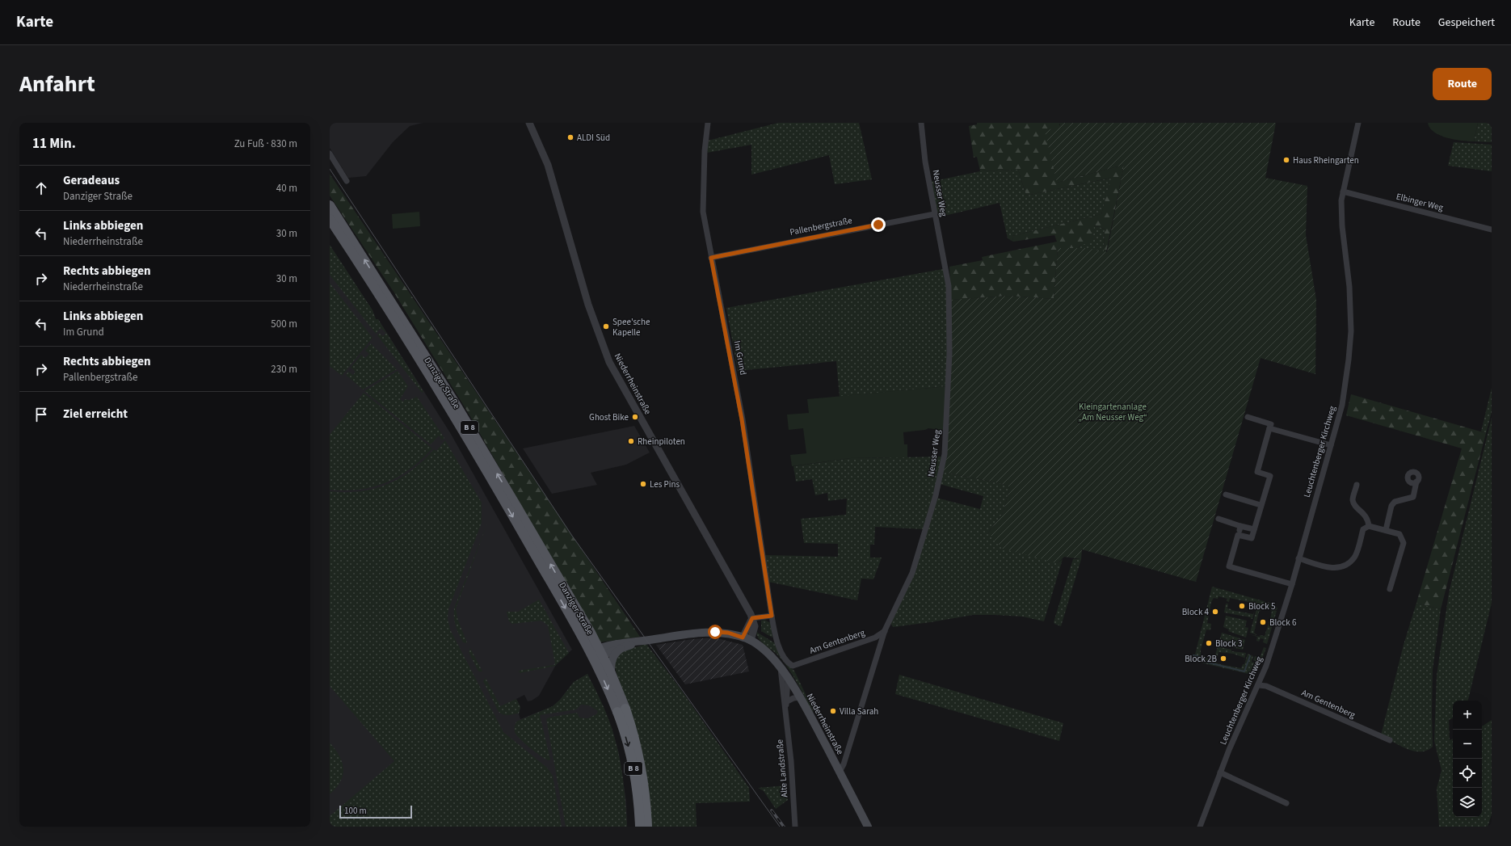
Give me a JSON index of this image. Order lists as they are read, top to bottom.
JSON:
{
  "streets": {
    "highway": ["Danziger Straße", "B 8"],
    "main road": ["Niederrheinstraße"],
    "street": [
      "Neusser Weg",
      "Elbinger Weg",
      "Pallenbergstraße",
      "Im Grund",
      "Leuchtenberger Kirchweg",
      "Am Gentenberg",
      "Alte Landstraße"
    ]
  },
  "crossings": [
    ["Neusser Weg", "Pallenbergstraße"],
    ["Neusser Weg", "Niederrheinstraße"],
    ["Neusser Weg", "Am Gentenberg"],
    ["Elbinger Weg", "Leuchtenberger Kirchweg"],
    ["Pallenbergstraße", "Im Grund"],
    ["Im Grund", "Am Gentenberg"],
    ["Niederrheinstraße", "Alte Landstraße"],
    ["Leuchtenberger Kirchweg", "Am Gentenberg"]
  ],
  "parks": ["Kleingartenanlage „Am Neusser Weg“"],
  "places": [
    "ALDI Süd",
    "Haus Rheingarten",
    "Spee'sche Kapelle",
    "Ghost Bike",
    "Rheinpiloten",
    "Les Pins",
    "Block 5",
    "Block 4",
    "Block 6",
    "Block 3",
    "Block 2B",
    "Villa Sarah"
  ],
  "scale_bar": "100 m",
  "page": {
    "header": "Karte",
    "nav": ["Karte", "Route", "Gespeichert"],
    "title": "Anfahrt",
    "buttons": "Route",
    "heading": ["11 Min.", "Zu Fuß · 830 m"],
    "list": [
      ["Geradeaus", "Danziger Straße", "40 m"],
      ["Links abbiegen", "Niederrheinstraße", "30 m"],
      ["Rechts abbiegen", "Niederrheinstraße", "30 m"],
      ["Links abbiegen", "Im Grund", "500 m"],
      ["Rechts abbiegen", "Pallenbergstraße", "230 m"],
      "Ziel erreicht"
    ],
    "map_buttons": ["+", "−"],
    "scale": "100 m"
  }
}
